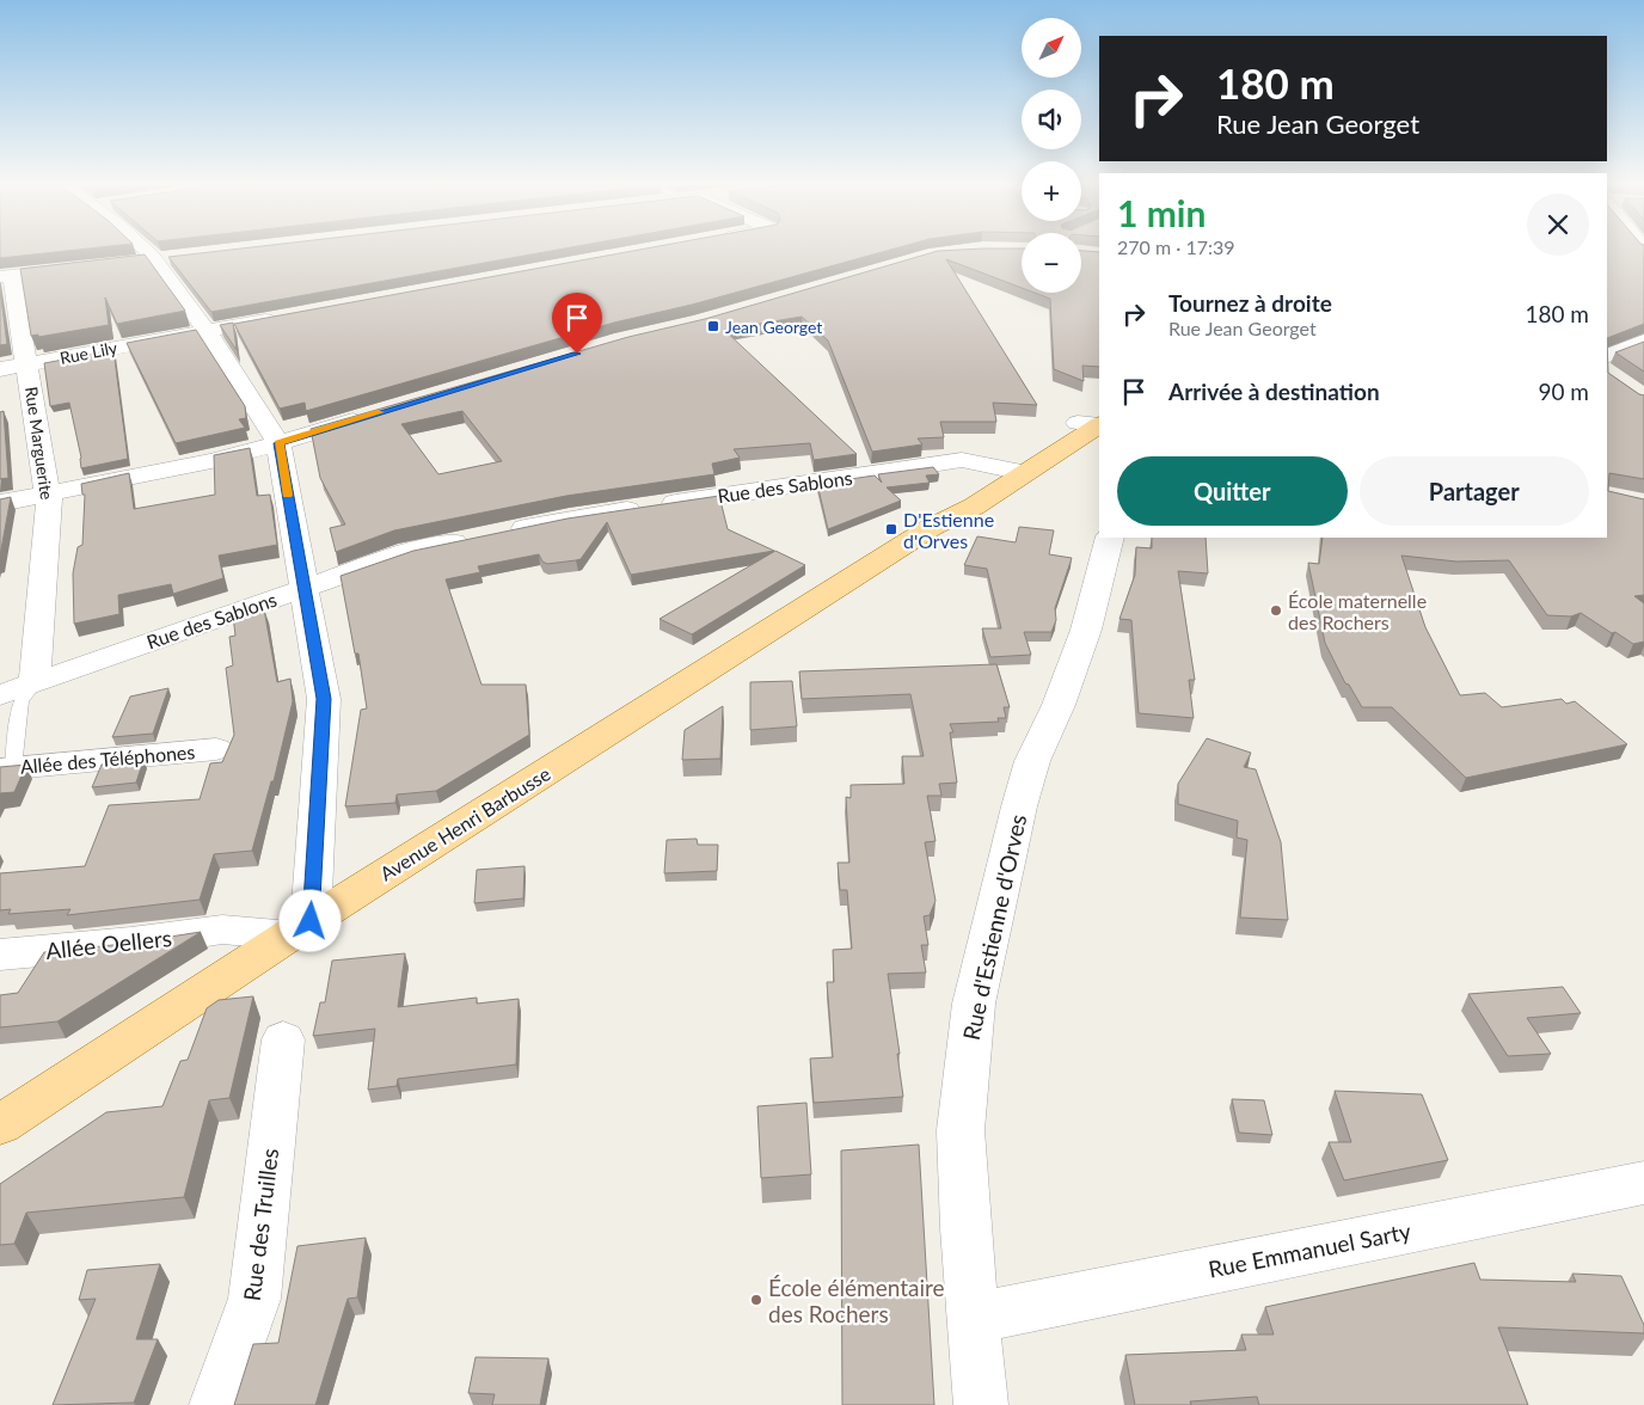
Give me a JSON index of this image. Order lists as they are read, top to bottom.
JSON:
{
  "streets": {
    "main road": ["Avenue Henri Barbusse"],
    "street": [
      "Rue Lily",
      "Rue Marguerite",
      "Rue des Sablons",
      "Allée des Téléphones",
      "Rue d'Estienne d'Orves",
      "Allée Oellers",
      "Rue des Truilles",
      "Rue Emmanuel Sarty"
    ]
  },
  "crossings": [
    ["Rue Lily", "Rue Marguerite"],
    ["Rue Marguerite", "Rue des Sablons"],
    ["Rue des Sablons", "Avenue Henri Barbusse"],
    ["Avenue Henri Barbusse", "Allée Oellers"],
    ["Rue d'Estienne d'Orves", "Rue Emmanuel Sarty"]
  ],
  "places": {
    "transit": ["Jean Georget", "D'Estienne d'Orves"],
    "other": ["École maternelle des Rochers", "École élémentaire des Rochers"]
  },
  "north": "top right",
  "page": {
    "map_buttons": ["+", "−"],
    "turn": ["180 m", "Rue Jean Georget"],
    "heading": ["1 min", "270 m · 17:39"],
    "list": [
      {
        "name": "Tournez à droite",
        "note": "Rue Jean Georget",
        "value": "180 m"
      },
      {
        "name": "Arrivée à destination",
        "value": "90 m"
      }
    ],
    "buttons": ["Quitter", "Partager"]
  }
}
